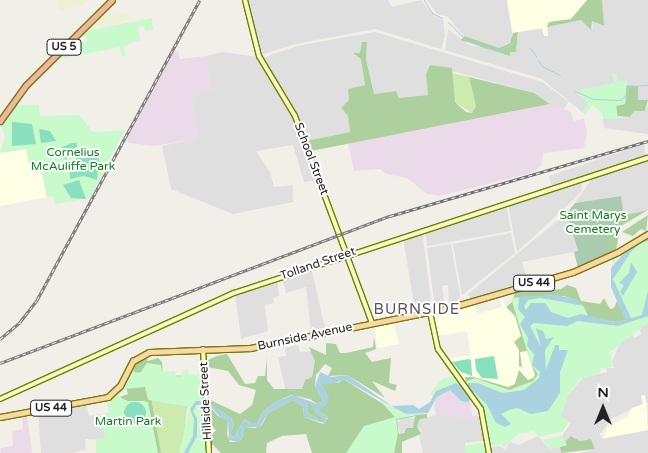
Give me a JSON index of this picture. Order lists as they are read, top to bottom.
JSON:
{
  "streets": {
    "highway": ["US 5"],
    "main road": [
      "School Street",
      "Tolland Street",
      "US 44",
      "Burnside Avenue",
      "Hillside Street"
    ]
  },
  "crossings": [
    ["School Street", "Tolland Street"],
    ["School Street", "Burnside Avenue"],
    ["Burnside Avenue", "Hillside Street"]
  ],
  "districts": ["BURNSIDE"],
  "parks": ["Cornelius McAuliffe Park", "Saint Marys Cemetery", "Martin Park"],
  "north": "top"
}
